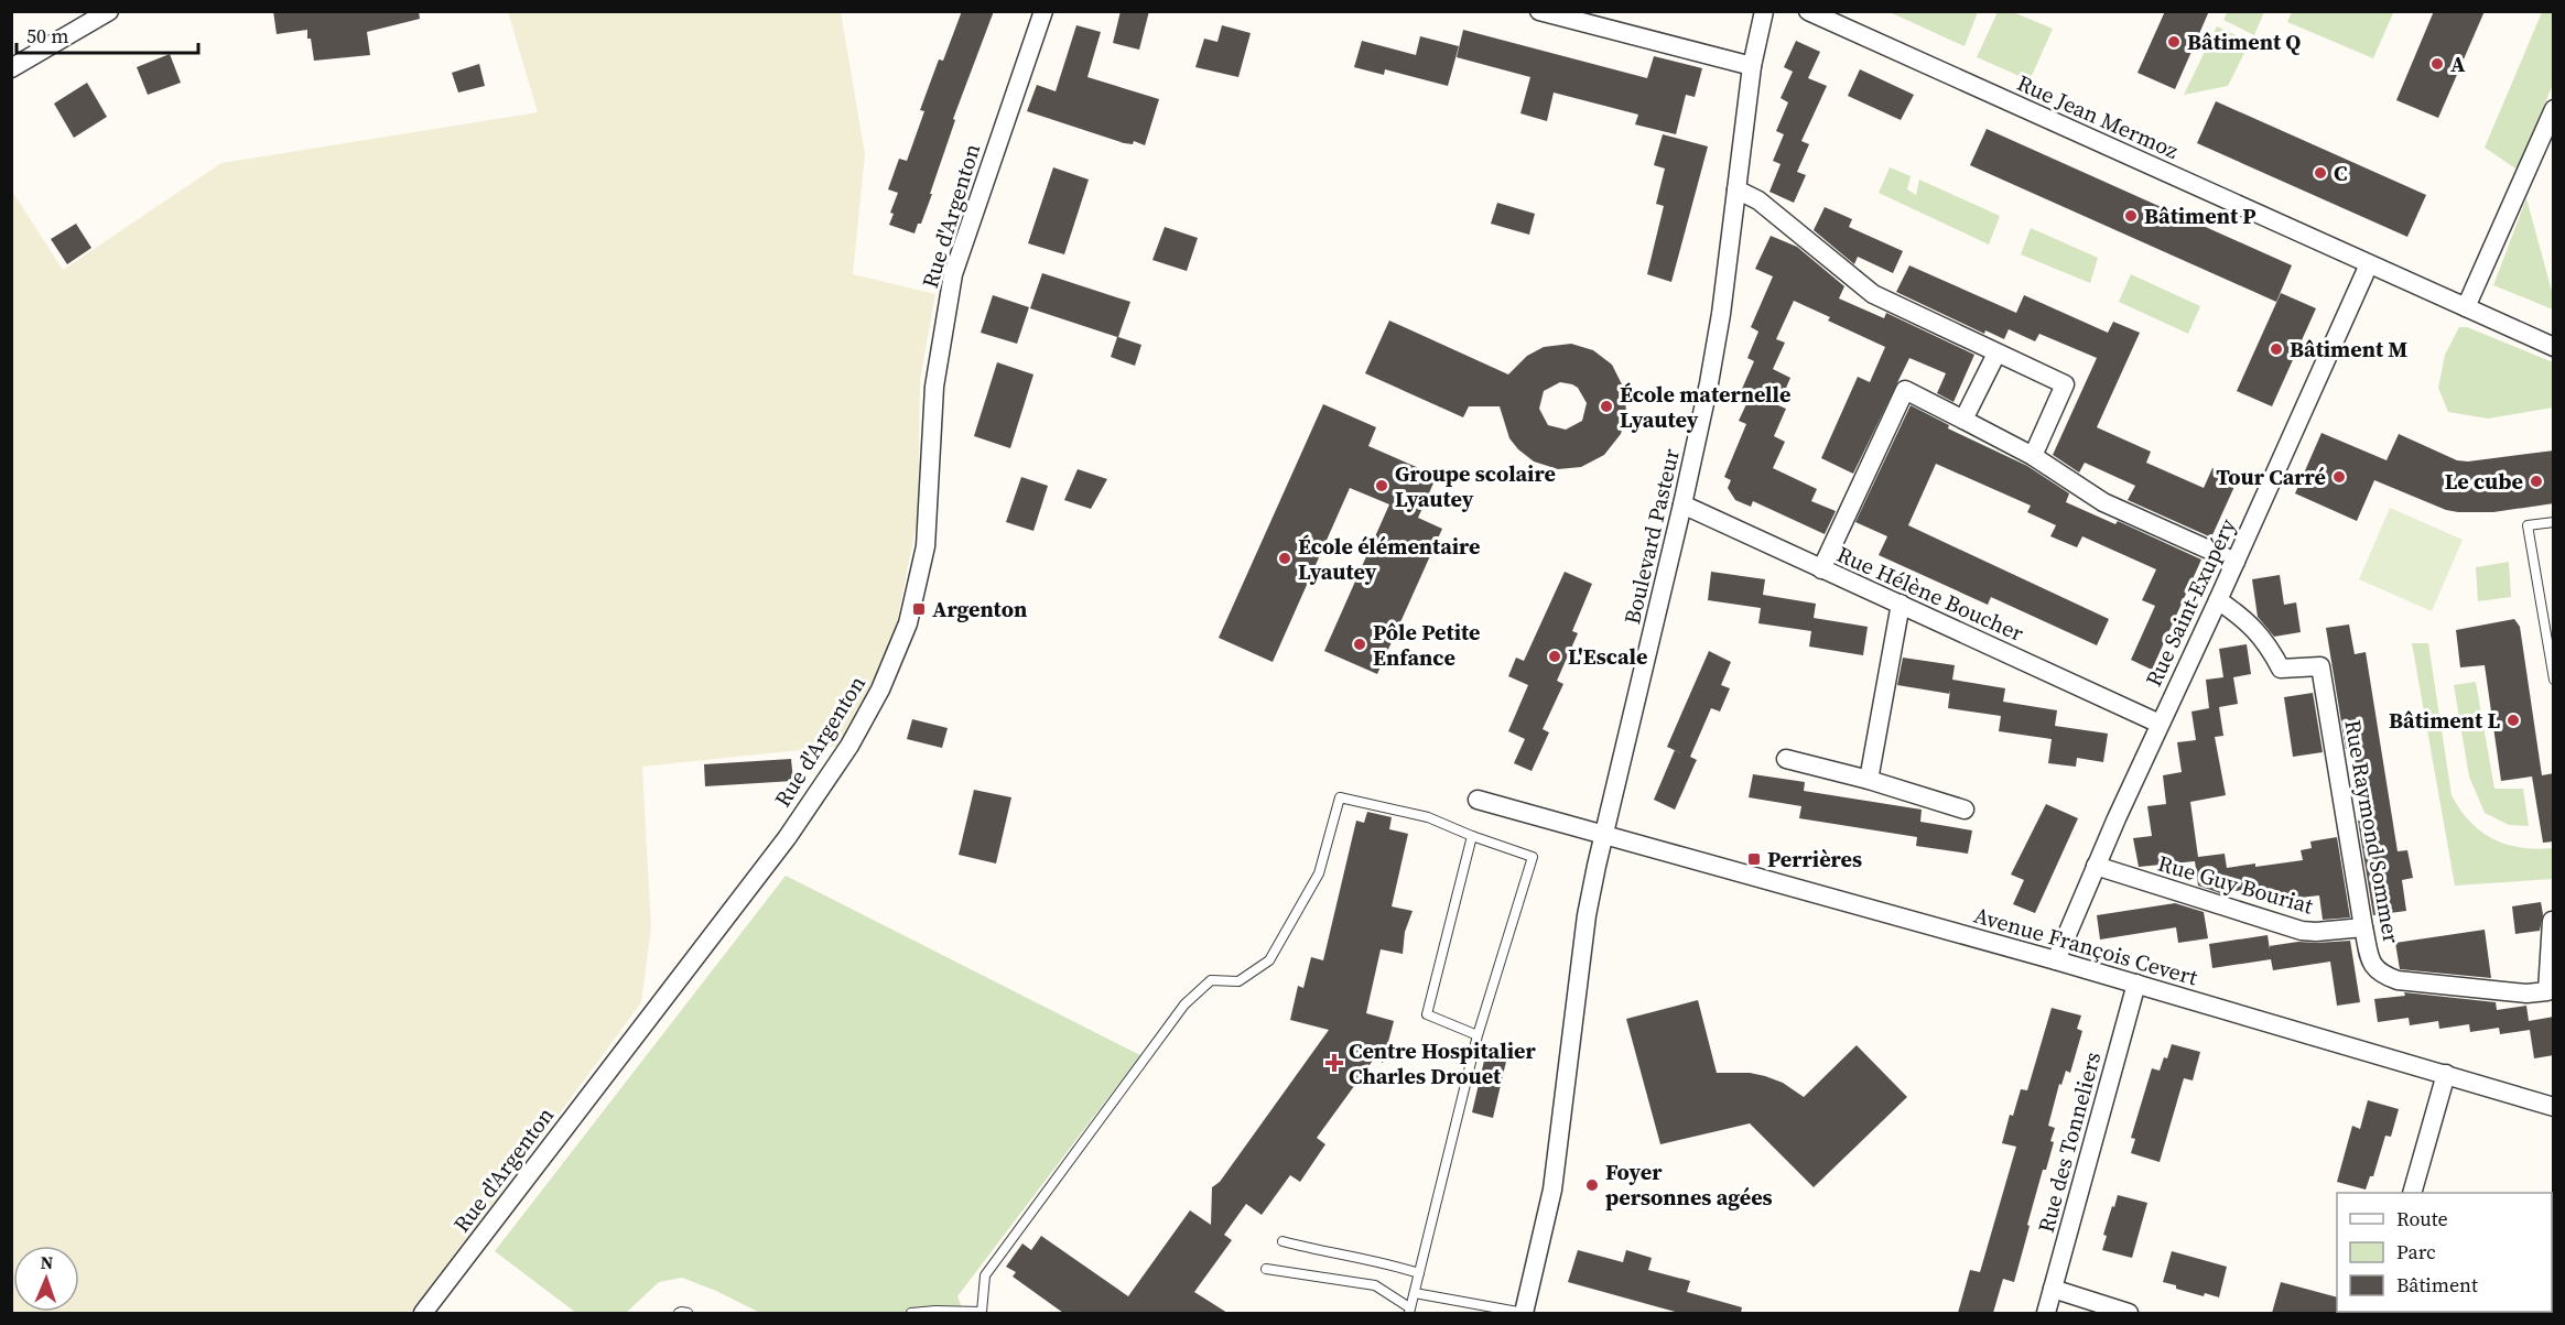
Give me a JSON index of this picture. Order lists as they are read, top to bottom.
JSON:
{
  "streets": {
    "street": [
      "Rue Jean Mermoz",
      "Rue d'Argenton",
      "Boulevard Pasteur",
      "Rue Hélène Boucher",
      "Rue Saint-Exupéry",
      "Rue Raymond Sommer",
      "Rue Guy Bouriat",
      "Avenue François Cevert",
      "Rue des Tonneliers"
    ]
  },
  "crossings": [
    ["Rue Jean Mermoz", "Rue Saint-Exupéry"],
    ["Boulevard Pasteur", "Rue Hélène Boucher"],
    ["Boulevard Pasteur", "Avenue François Cevert"],
    ["Rue Hélène Boucher", "Rue Saint-Exupéry"],
    ["Rue Saint-Exupéry", "Rue Raymond Sommer"],
    ["Rue Saint-Exupéry", "Rue Guy Bouriat"],
    ["Rue Saint-Exupéry", "Avenue François Cevert"],
    ["Rue Raymond Sommer", "Rue Guy Bouriat"],
    ["Avenue François Cevert", "Rue des Tonneliers"]
  ],
  "places": {
    "other": [
      "Bâtiment Q",
      "A",
      "C",
      "Bâtiment P",
      "Bâtiment M",
      "École maternelle Lyautey",
      "Tour Carré",
      "Le cube",
      "Groupe scolaire Lyautey",
      "École élémentaire Lyautey",
      "Pôle Petite Enfance",
      "L'Escale",
      "Bâtiment L",
      "Foyer personnes agées"
    ],
    "transit": ["Argenton", "Perrières"],
    "health": ["Centre Hospitalier Charles Drouet"]
  },
  "legend": ["Route", "Parc", "Bâtiment"],
  "scale_bar": "50 m",
  "north": "top"
}
